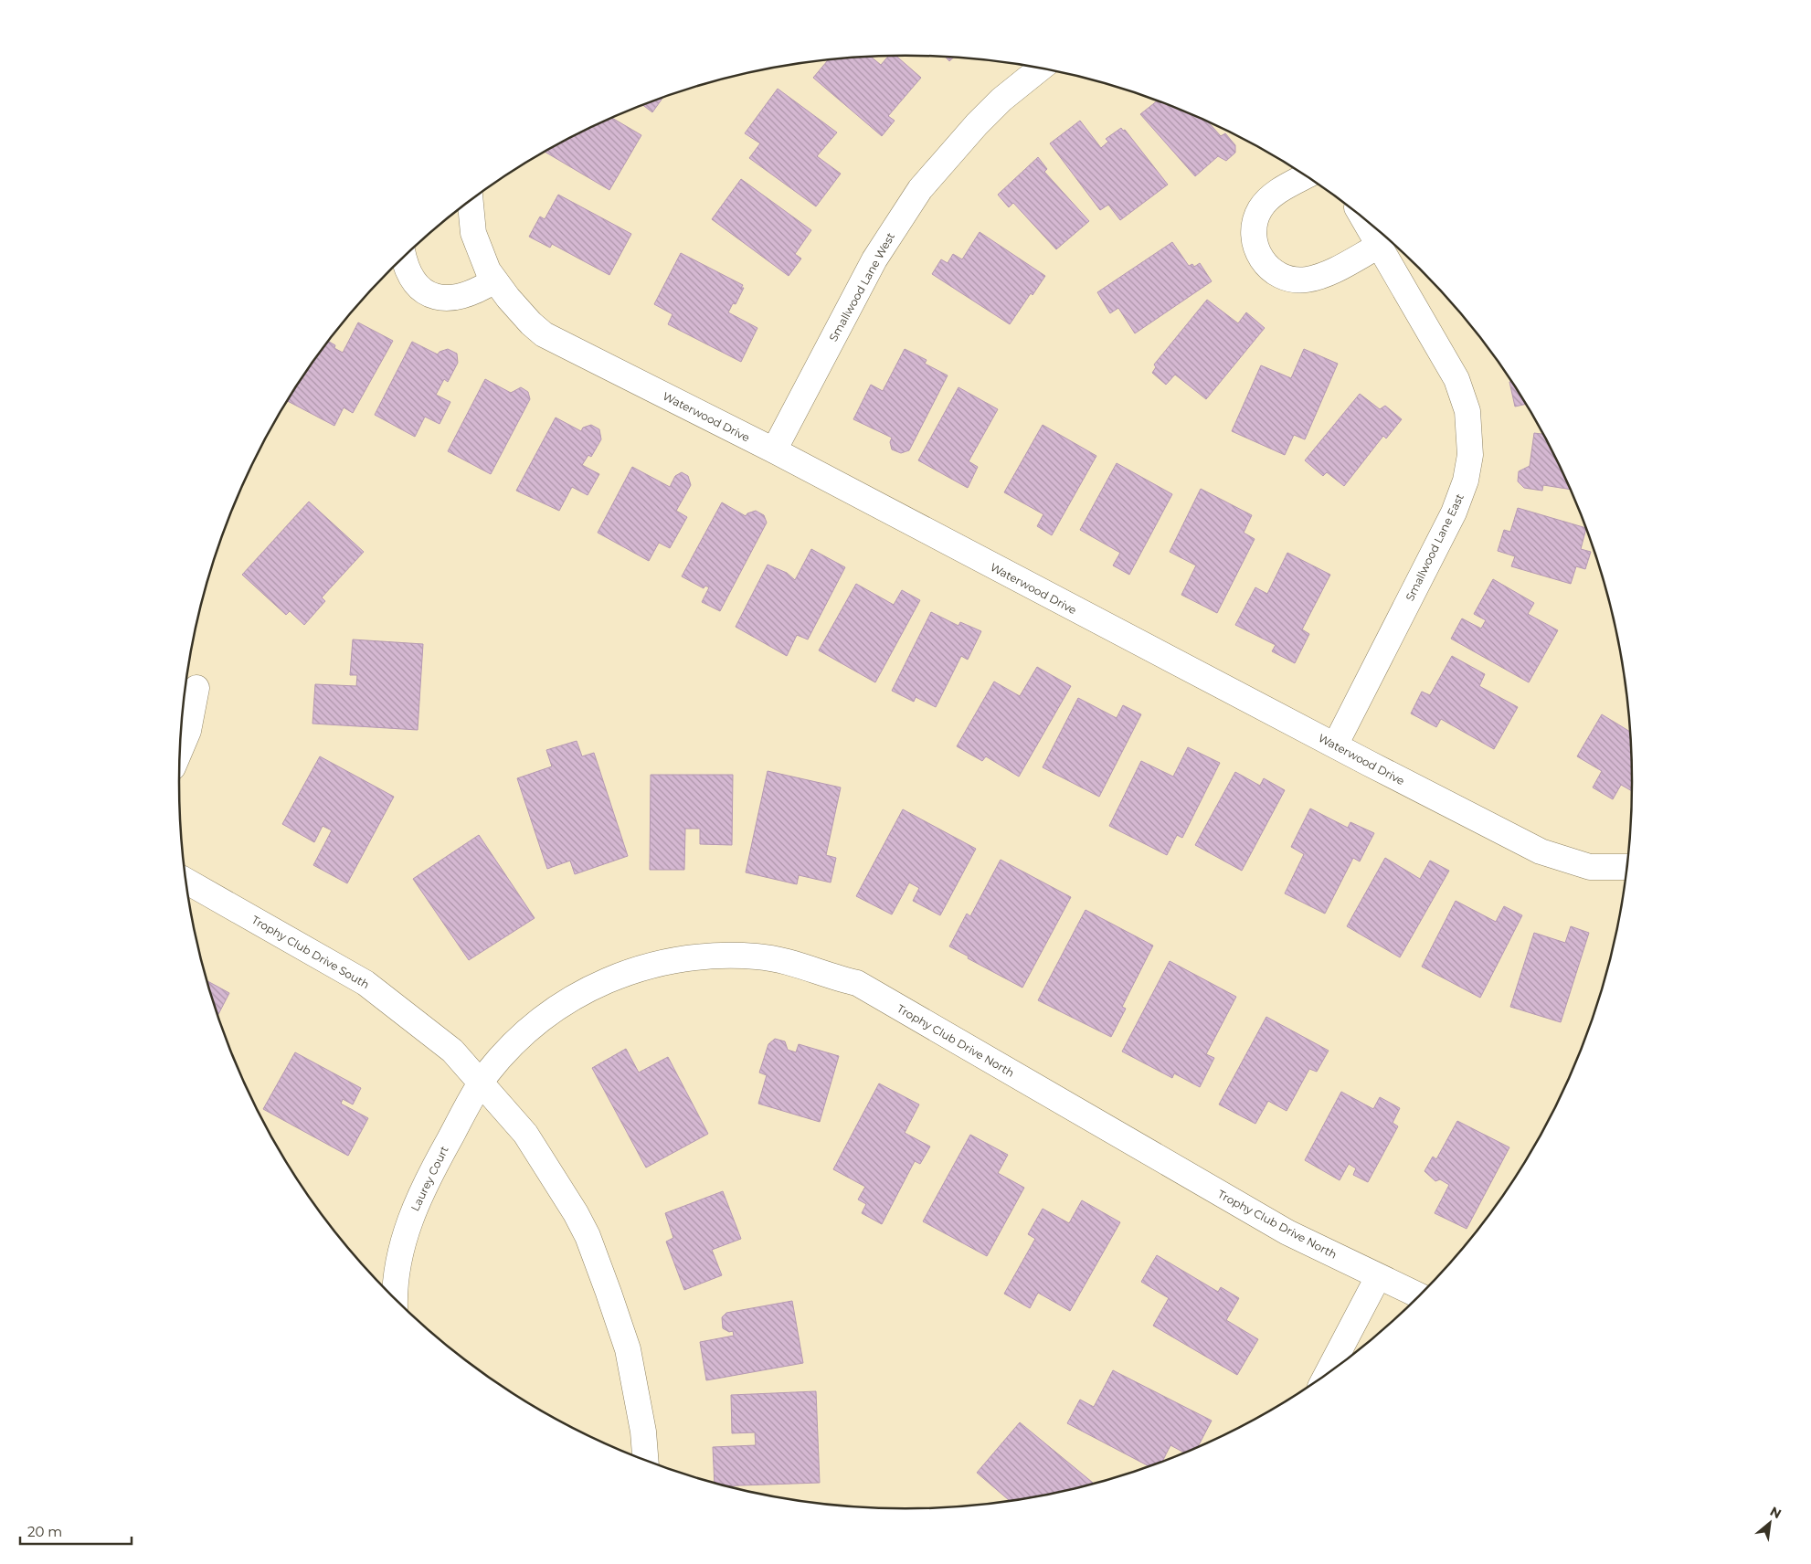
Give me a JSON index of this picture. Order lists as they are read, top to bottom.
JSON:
{
  "streets": {
    "street": [
      "Smallwood Lane West",
      "Waterwood Drive",
      "Smallwood Lane East",
      "Trophy Club Drive South",
      "Trophy Club Drive North",
      "Laurey Court"
    ]
  },
  "crossings": [
    ["Smallwood Lane West", "Waterwood Drive"],
    ["Waterwood Drive", "Smallwood Lane East"],
    ["Trophy Club Drive South", "Trophy Club Drive North"],
    ["Trophy Club Drive South", "Laurey Court"],
    ["Trophy Club Drive North", "Laurey Court"]
  ],
  "scale_bar": "20 m",
  "north": "top right"
}
